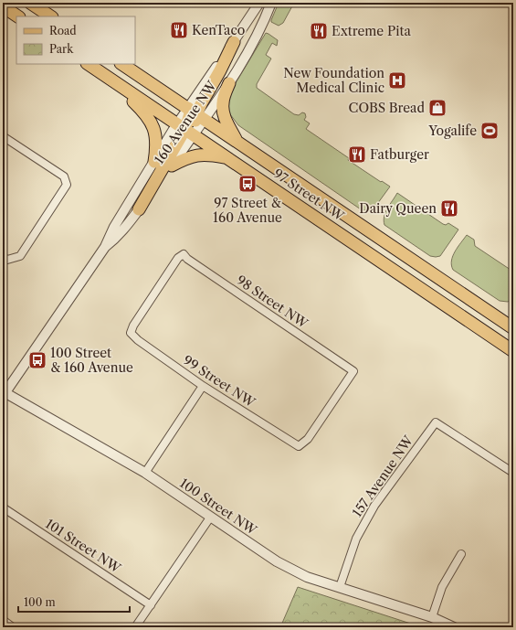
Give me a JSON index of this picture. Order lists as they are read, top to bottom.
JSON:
{
  "streets": {
    "main road": ["97 Street NW"],
    "street": [
      "160 Avenue NW",
      "98 Street NW",
      "99 Street NW",
      "157 Avenue NW",
      "100 Street NW",
      "101 Street NW"
    ]
  },
  "crossings": [
    ["160 Avenue NW", "97 Street NW"],
    ["160 Avenue NW", "100 Street NW"],
    ["98 Street NW", "99 Street NW"],
    ["157 Avenue NW", "100 Street NW"]
  ],
  "places": {
    "restaurant": [
      "KenTaco",
      "Extreme Pita",
      "Fatburger",
      "Dairy Queen"
    ],
    "hospital": ["New Foundation Medical Clinic"],
    "shop": ["COBS Bread"],
    "sports": ["Yogalife"],
    "bus stop": ["97 Street & 160 Avenue", "100 Street & 160 Avenue"]
  },
  "legend": ["Road", "Park"],
  "scale_bar": "100 m"
}
